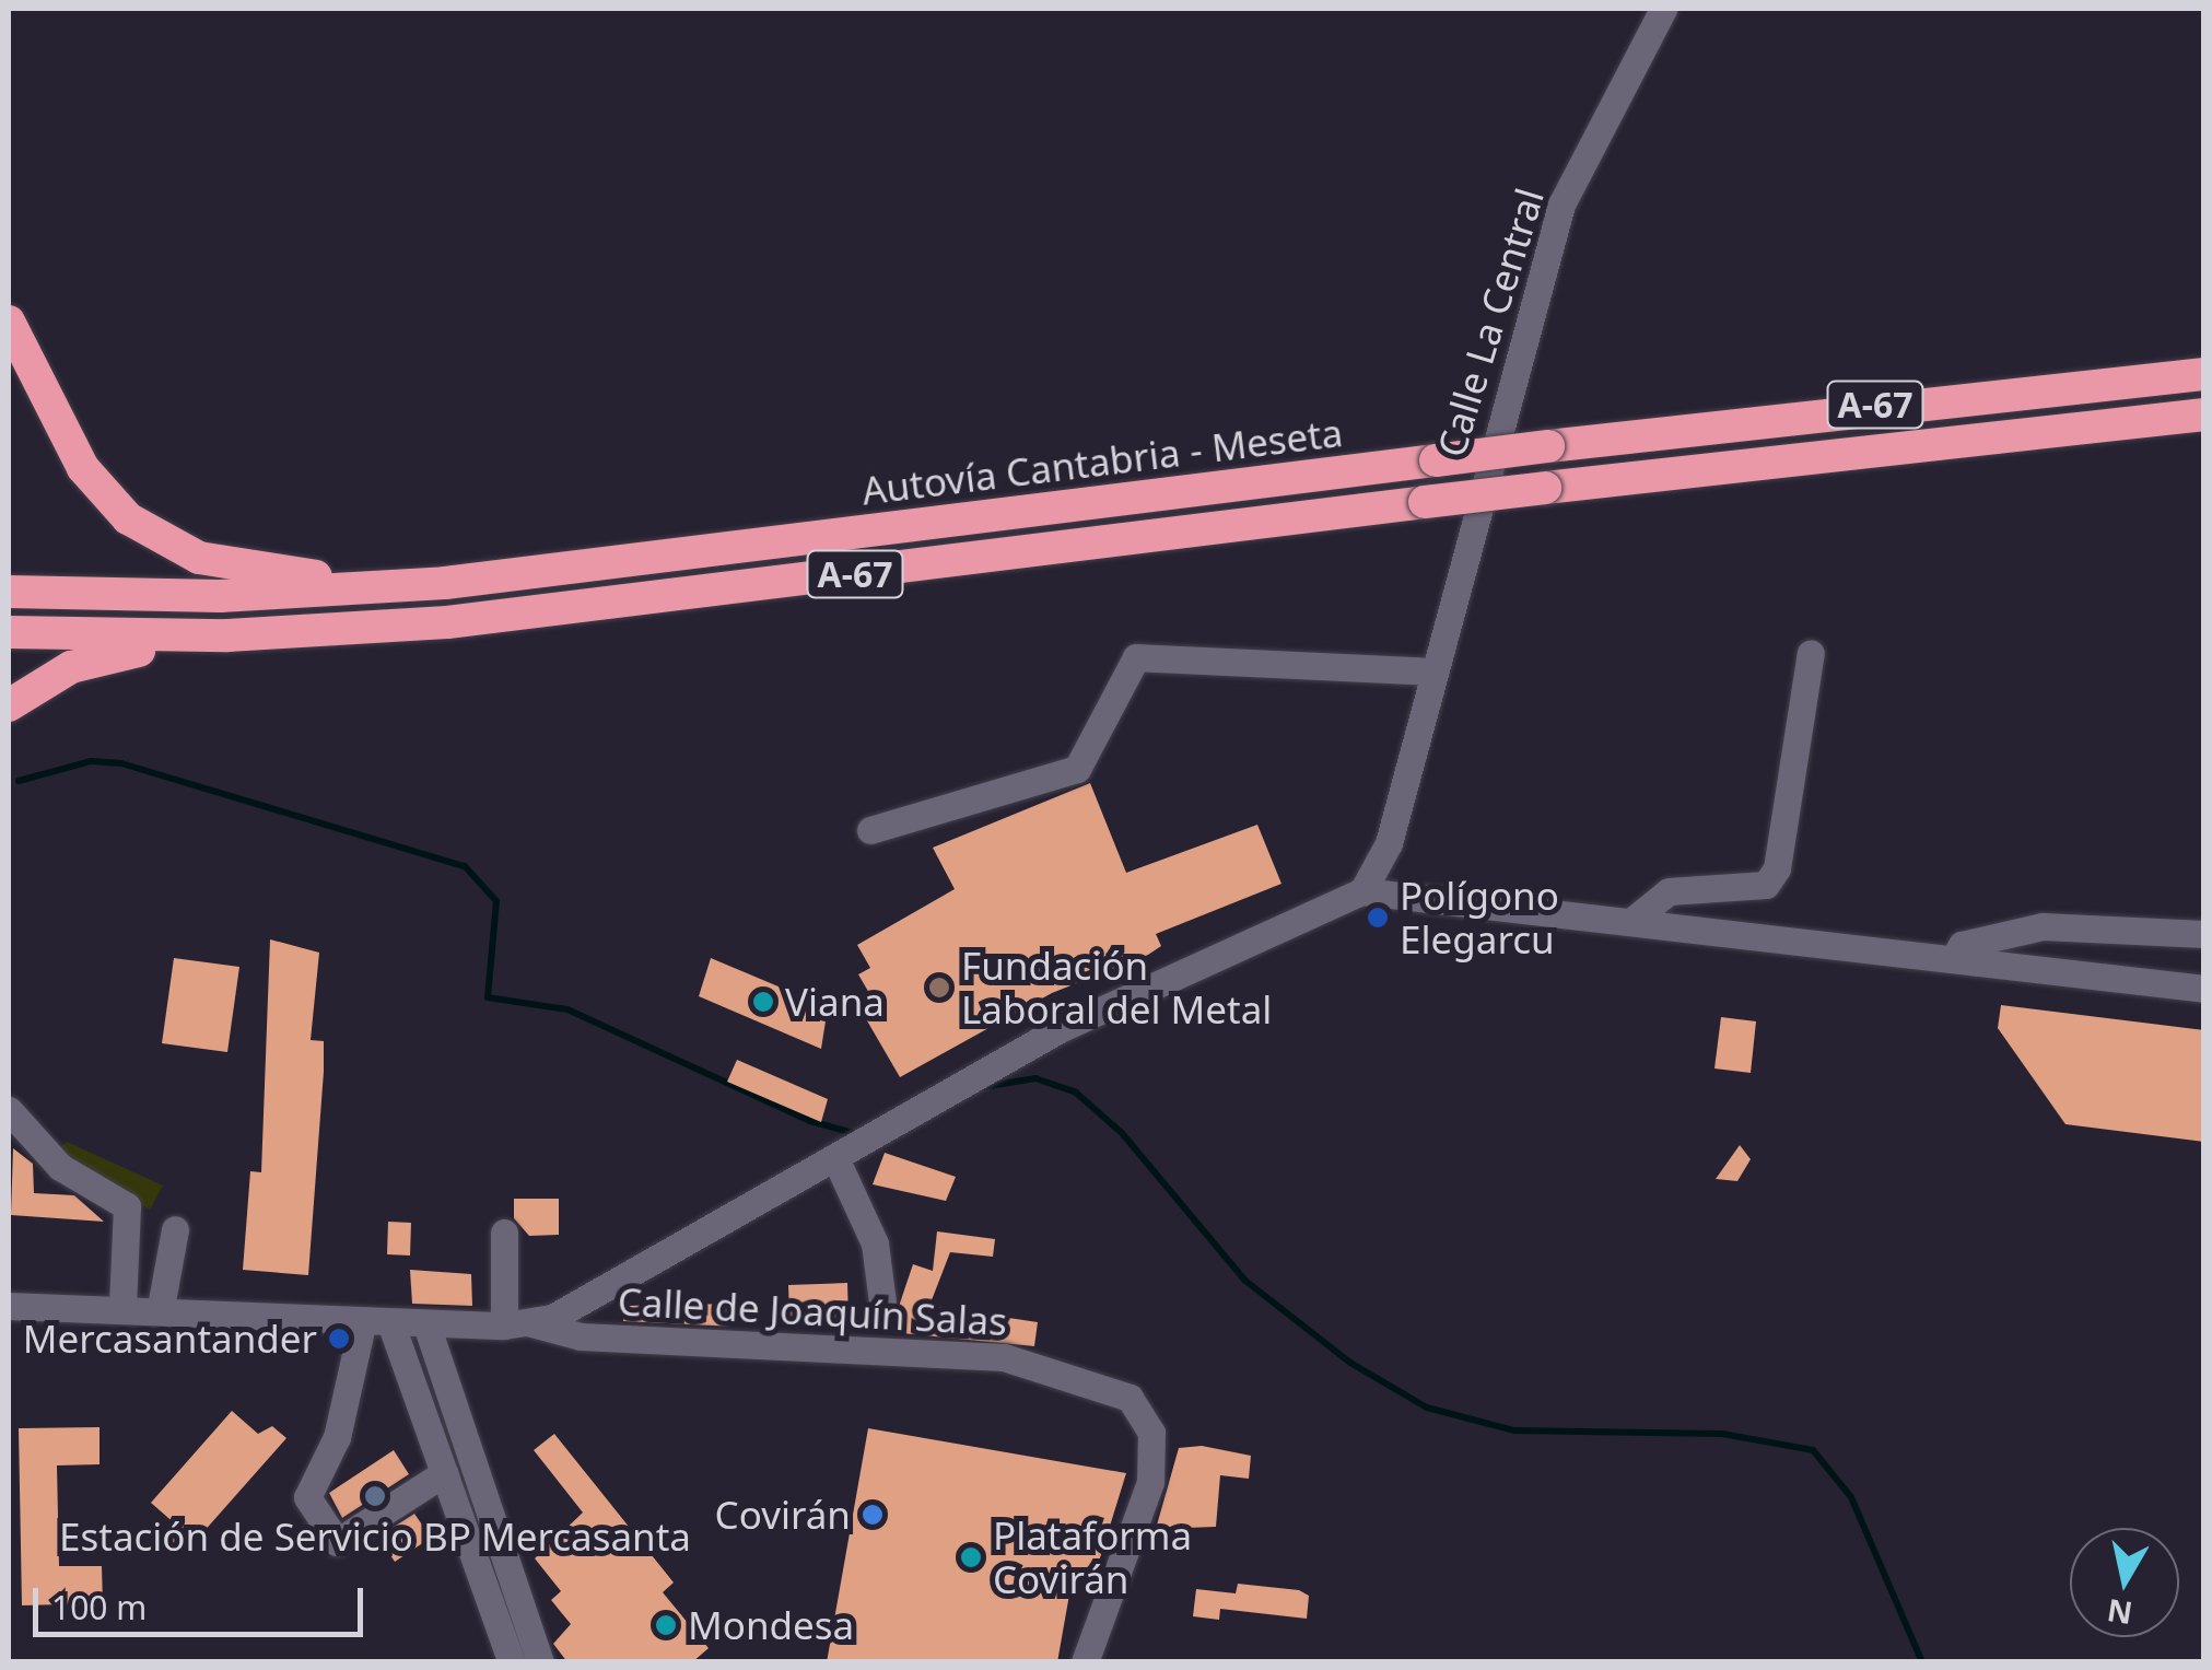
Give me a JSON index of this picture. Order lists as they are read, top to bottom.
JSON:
{
  "streets": {
    "highway": ["A-67", "Autovía Cantabria - Meseta"],
    "street": ["Calle La Central", "Calle de Joaquín Salas"]
  },
  "places": [
    "Polígono Elegarcu",
    "Fundación Laboral del Metal",
    "Viana",
    "Mercasantander",
    "Estación de Servicio BP Mercasanta",
    "Covirán",
    "Plataforma Covirán",
    "Mondesa"
  ],
  "scale_bar": "100 m",
  "north": "bottom"
}
